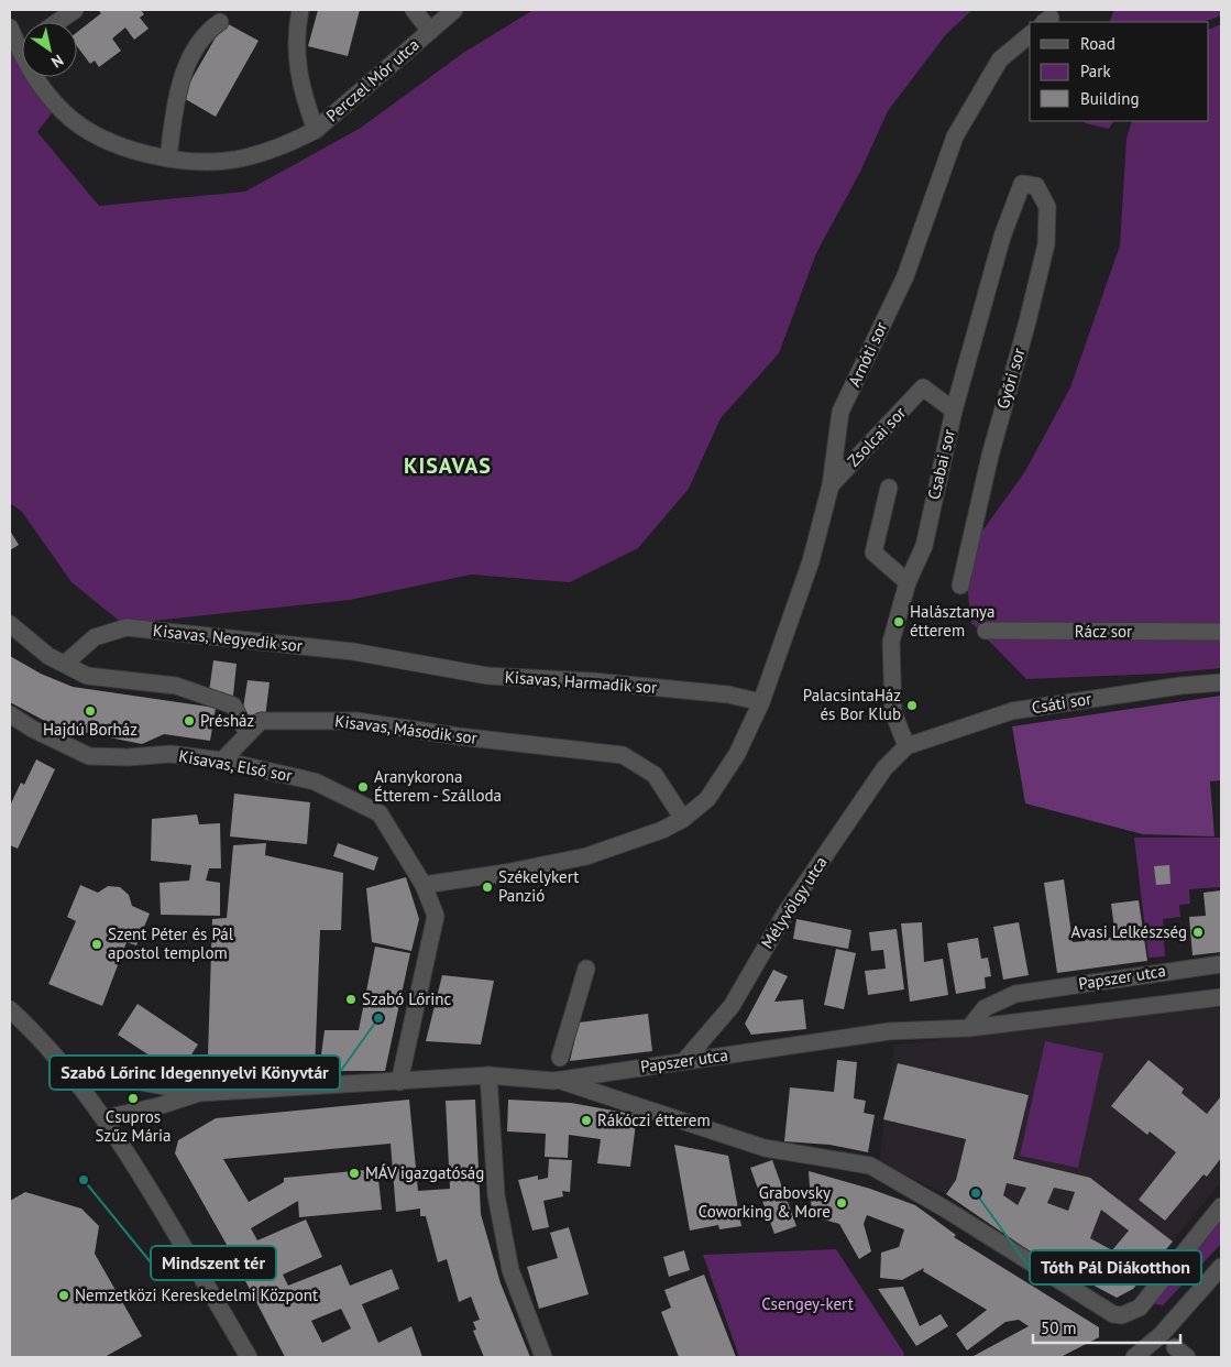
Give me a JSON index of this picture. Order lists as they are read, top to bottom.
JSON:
{
  "streets": {
    "street": [
      "Perczel Mór utca",
      "Arnóti sor",
      "Győri sor",
      "Zsolcai sor",
      "Csabai sor",
      "Rácz sor",
      "Kisavas, Negyedik sor",
      "Kisavas, Harmadik sor",
      "Csáti sor",
      "Kisavas, Második sor",
      "Kisavas, Első sor",
      "Mélyvölgy utca",
      "Papszer utca"
    ]
  },
  "crossings": [
    ["Arnóti sor", "Zsolcai sor"],
    ["Arnóti sor", "Kisavas, Harmadik sor"],
    ["Arnóti sor", "Kisavas, Második sor"],
    ["Arnóti sor", "Kisavas, Első sor"],
    ["Győri sor", "Csabai sor"],
    ["Zsolcai sor", "Csabai sor"],
    ["Csabai sor", "Csáti sor"],
    ["Csabai sor", "Mélyvölgy utca"],
    ["Kisavas, Negyedik sor", "Kisavas, Harmadik sor"],
    ["Csáti sor", "Mélyvölgy utca"],
    ["Kisavas, Második sor", "Kisavas, Első sor"],
    ["Kisavas, Első sor", "Papszer utca"],
    ["Mélyvölgy utca", "Papszer utca"]
  ],
  "districts": ["KISAVAS"],
  "parks": ["Csengey-kert"],
  "places": [
    "Halásztanya étterem",
    "PalacsintaHáz és Bor Klub",
    "Hajdú Borház",
    "Présház",
    "Aranykorona Étterem - Szálloda",
    "Székelykert Panzió",
    "Avasi Lelkészség",
    "Szent Péter és Pál apostol templom",
    "Szabó Lőrinc",
    "Szabó Lőrinc Idegennyelvi Könyvtár",
    "Csupros Szűz Mária",
    "Rákóczi étterem",
    "MÁV igazgatóság",
    "Mindszent tér",
    "Tóth Pál Diákotthon",
    "Grabovsky Coworking & More",
    "Nemzetközi Kereskedelmi Központ"
  ],
  "legend": ["Road", "Park", "Building"],
  "scale_bar": "50 m",
  "north": "bottom right"
}
